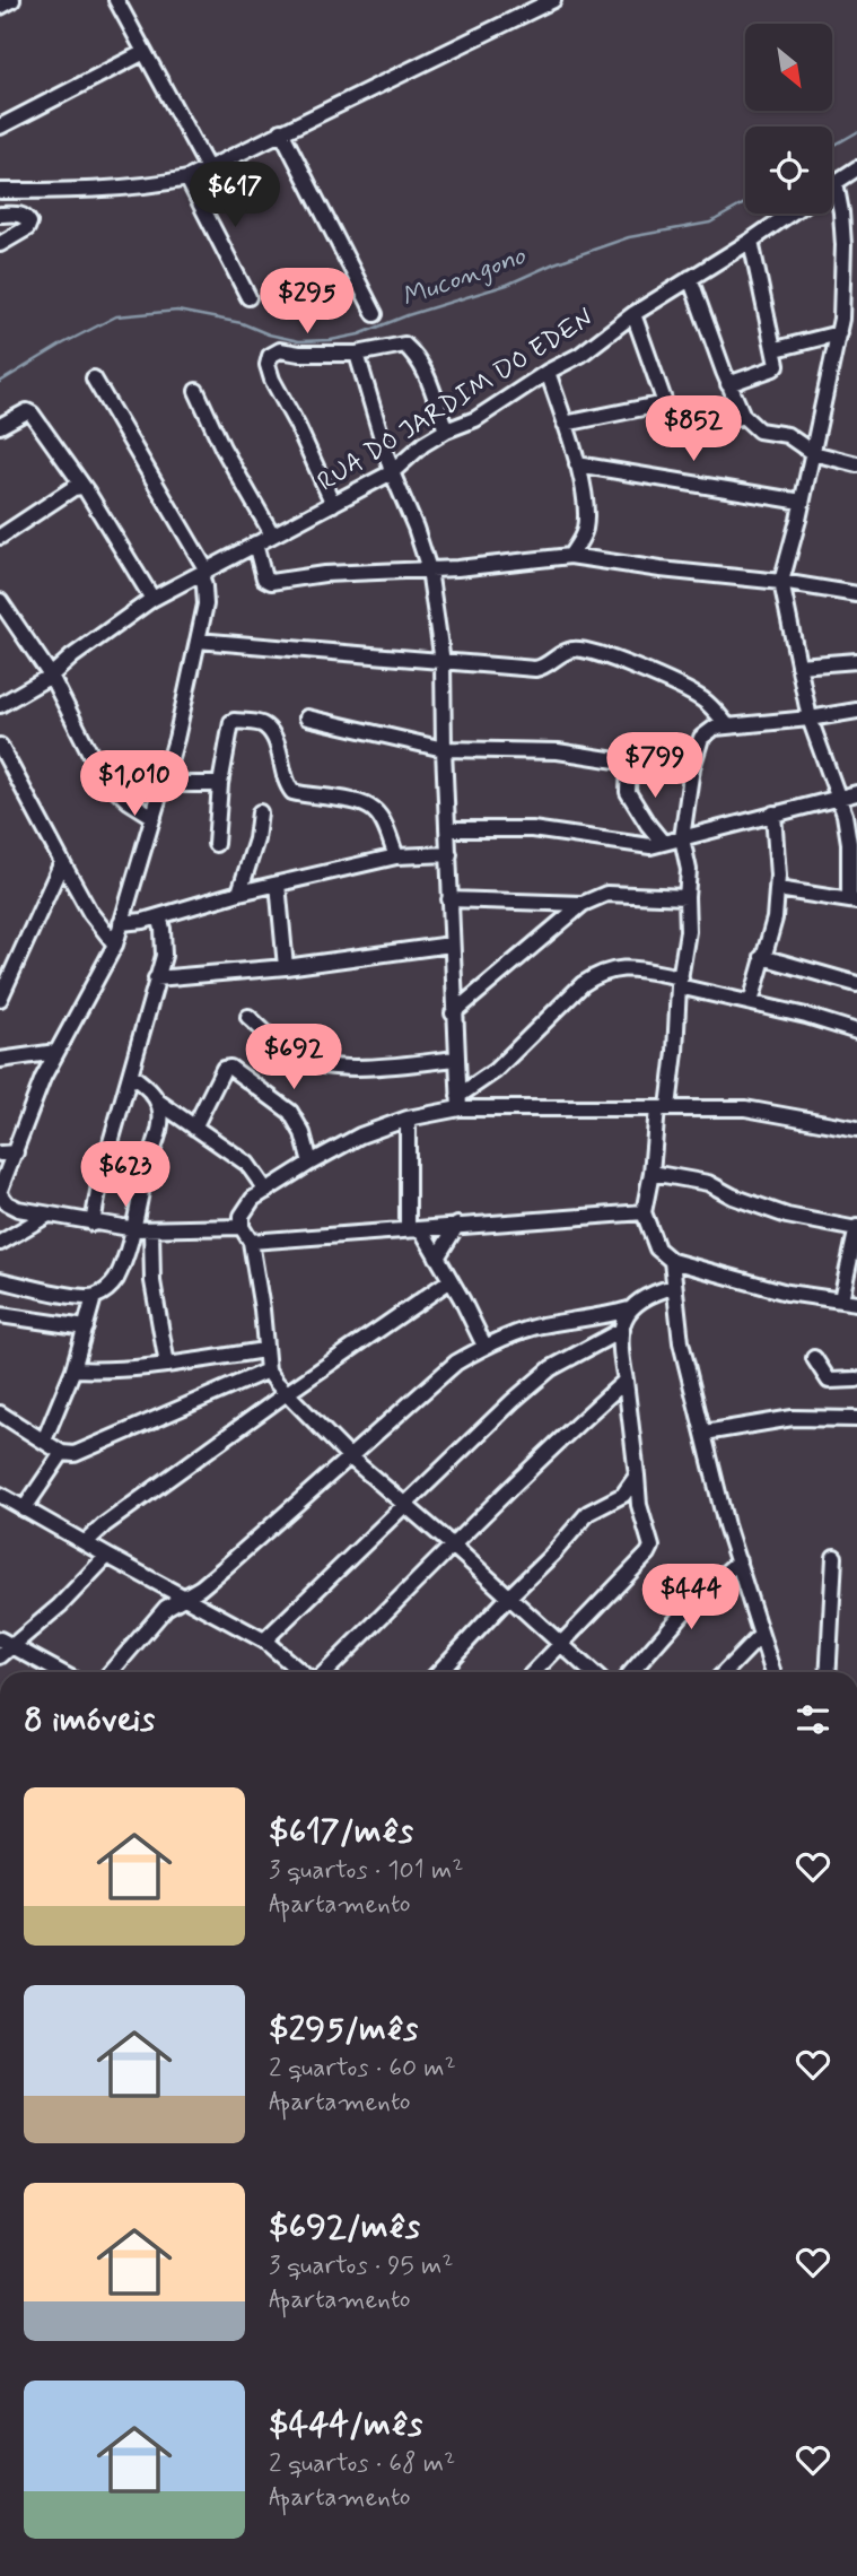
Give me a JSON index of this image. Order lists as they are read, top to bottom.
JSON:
{
  "streets": {
    "street": ["RUA DO JARDIM DO EDEN"]
  },
  "water": ["Mucongono"],
  "north": "bottom right",
  "page": {
    "price": [
      "$617",
      "$295",
      "$852",
      "$799",
      "$1,010",
      "$692",
      "$623",
      "$444"
    ],
    "heading": "8 imóveis",
    "list": [
      {
        "name": "$617/mês",
        "note": "3 quartos · 101 m² · Apartamento"
      },
      {
        "name": "$295/mês",
        "note": "2 quartos · 60 m² · Apartamento"
      },
      {
        "name": "$692/mês",
        "note": "3 quartos · 95 m² · Apartamento"
      },
      {
        "name": "$444/mês",
        "note": "2 quartos · 68 m² · Apartamento"
      }
    ]
  }
}
